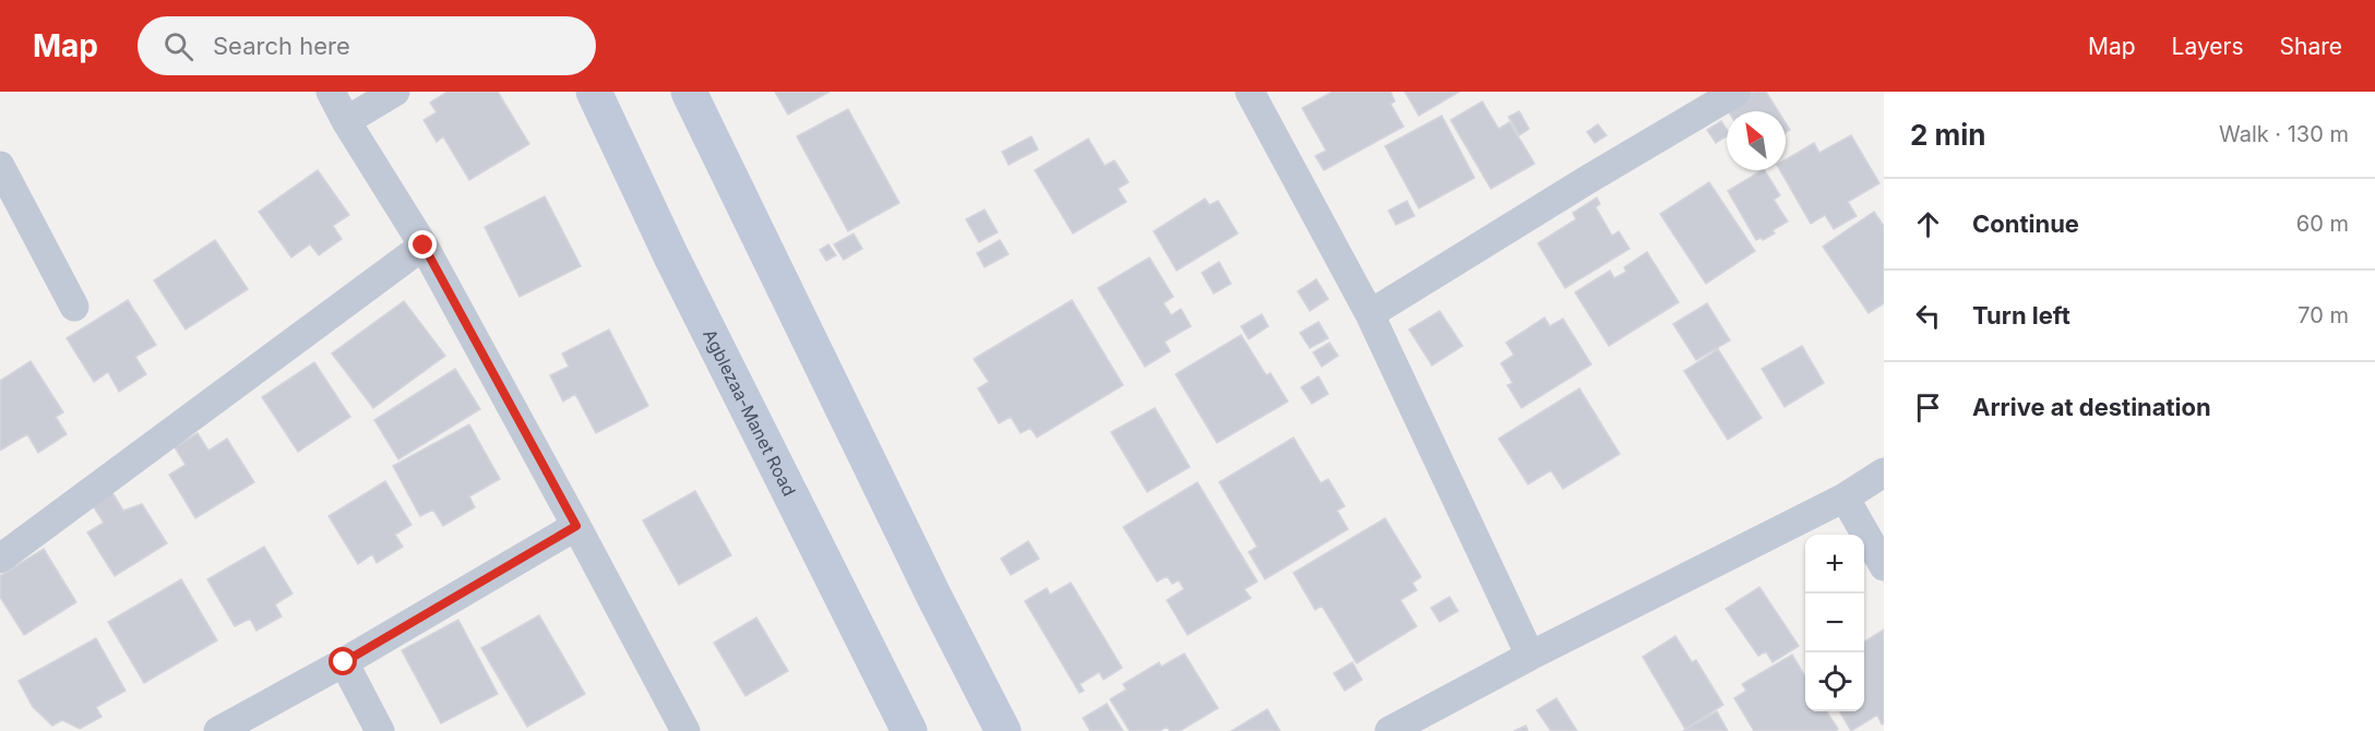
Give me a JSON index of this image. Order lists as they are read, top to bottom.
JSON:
{
  "streets": {
    "main road": ["Agblezaa-Manet Road"]
  },
  "north": "top left",
  "page": {
    "header": "Map",
    "search": "Search here",
    "nav": ["Map", "Layers", "Share"],
    "heading": ["2 min", "Walk · 130 m"],
    "list": [
      ["Continue", "60 m"],
      ["Turn left", "70 m"],
      "Arrive at destination"
    ],
    "map_buttons": ["+", "−"]
  }
}
